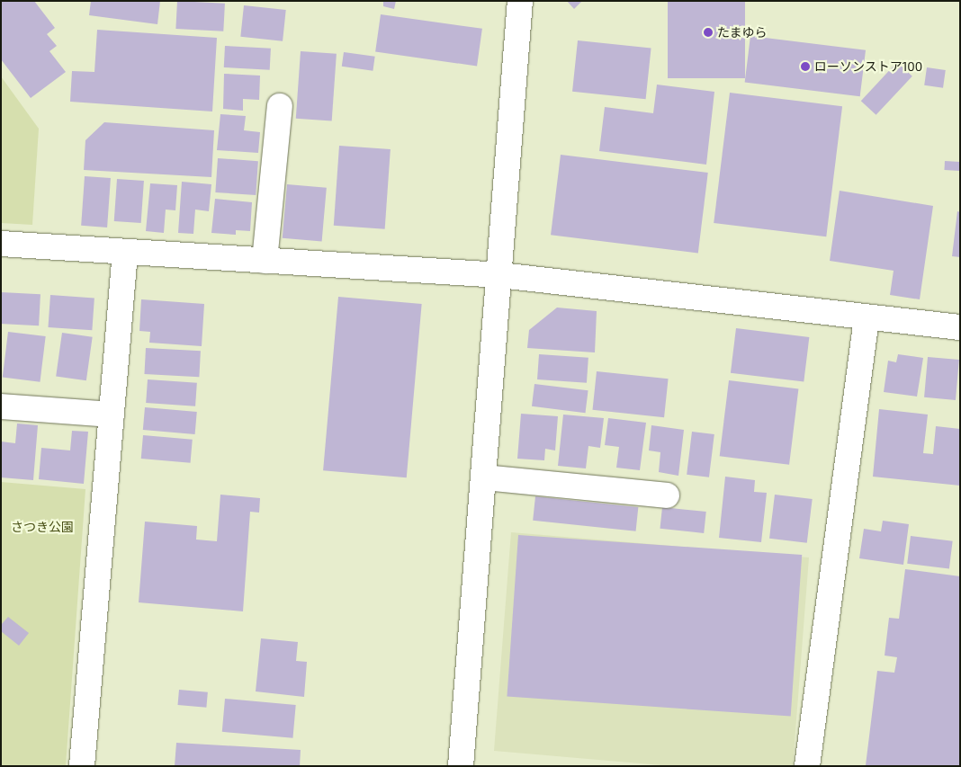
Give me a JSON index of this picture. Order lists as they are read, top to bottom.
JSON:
{
  "parks": ["さつき公園"],
  "places": ["たまゆら", "ローソンストア100"]
}
